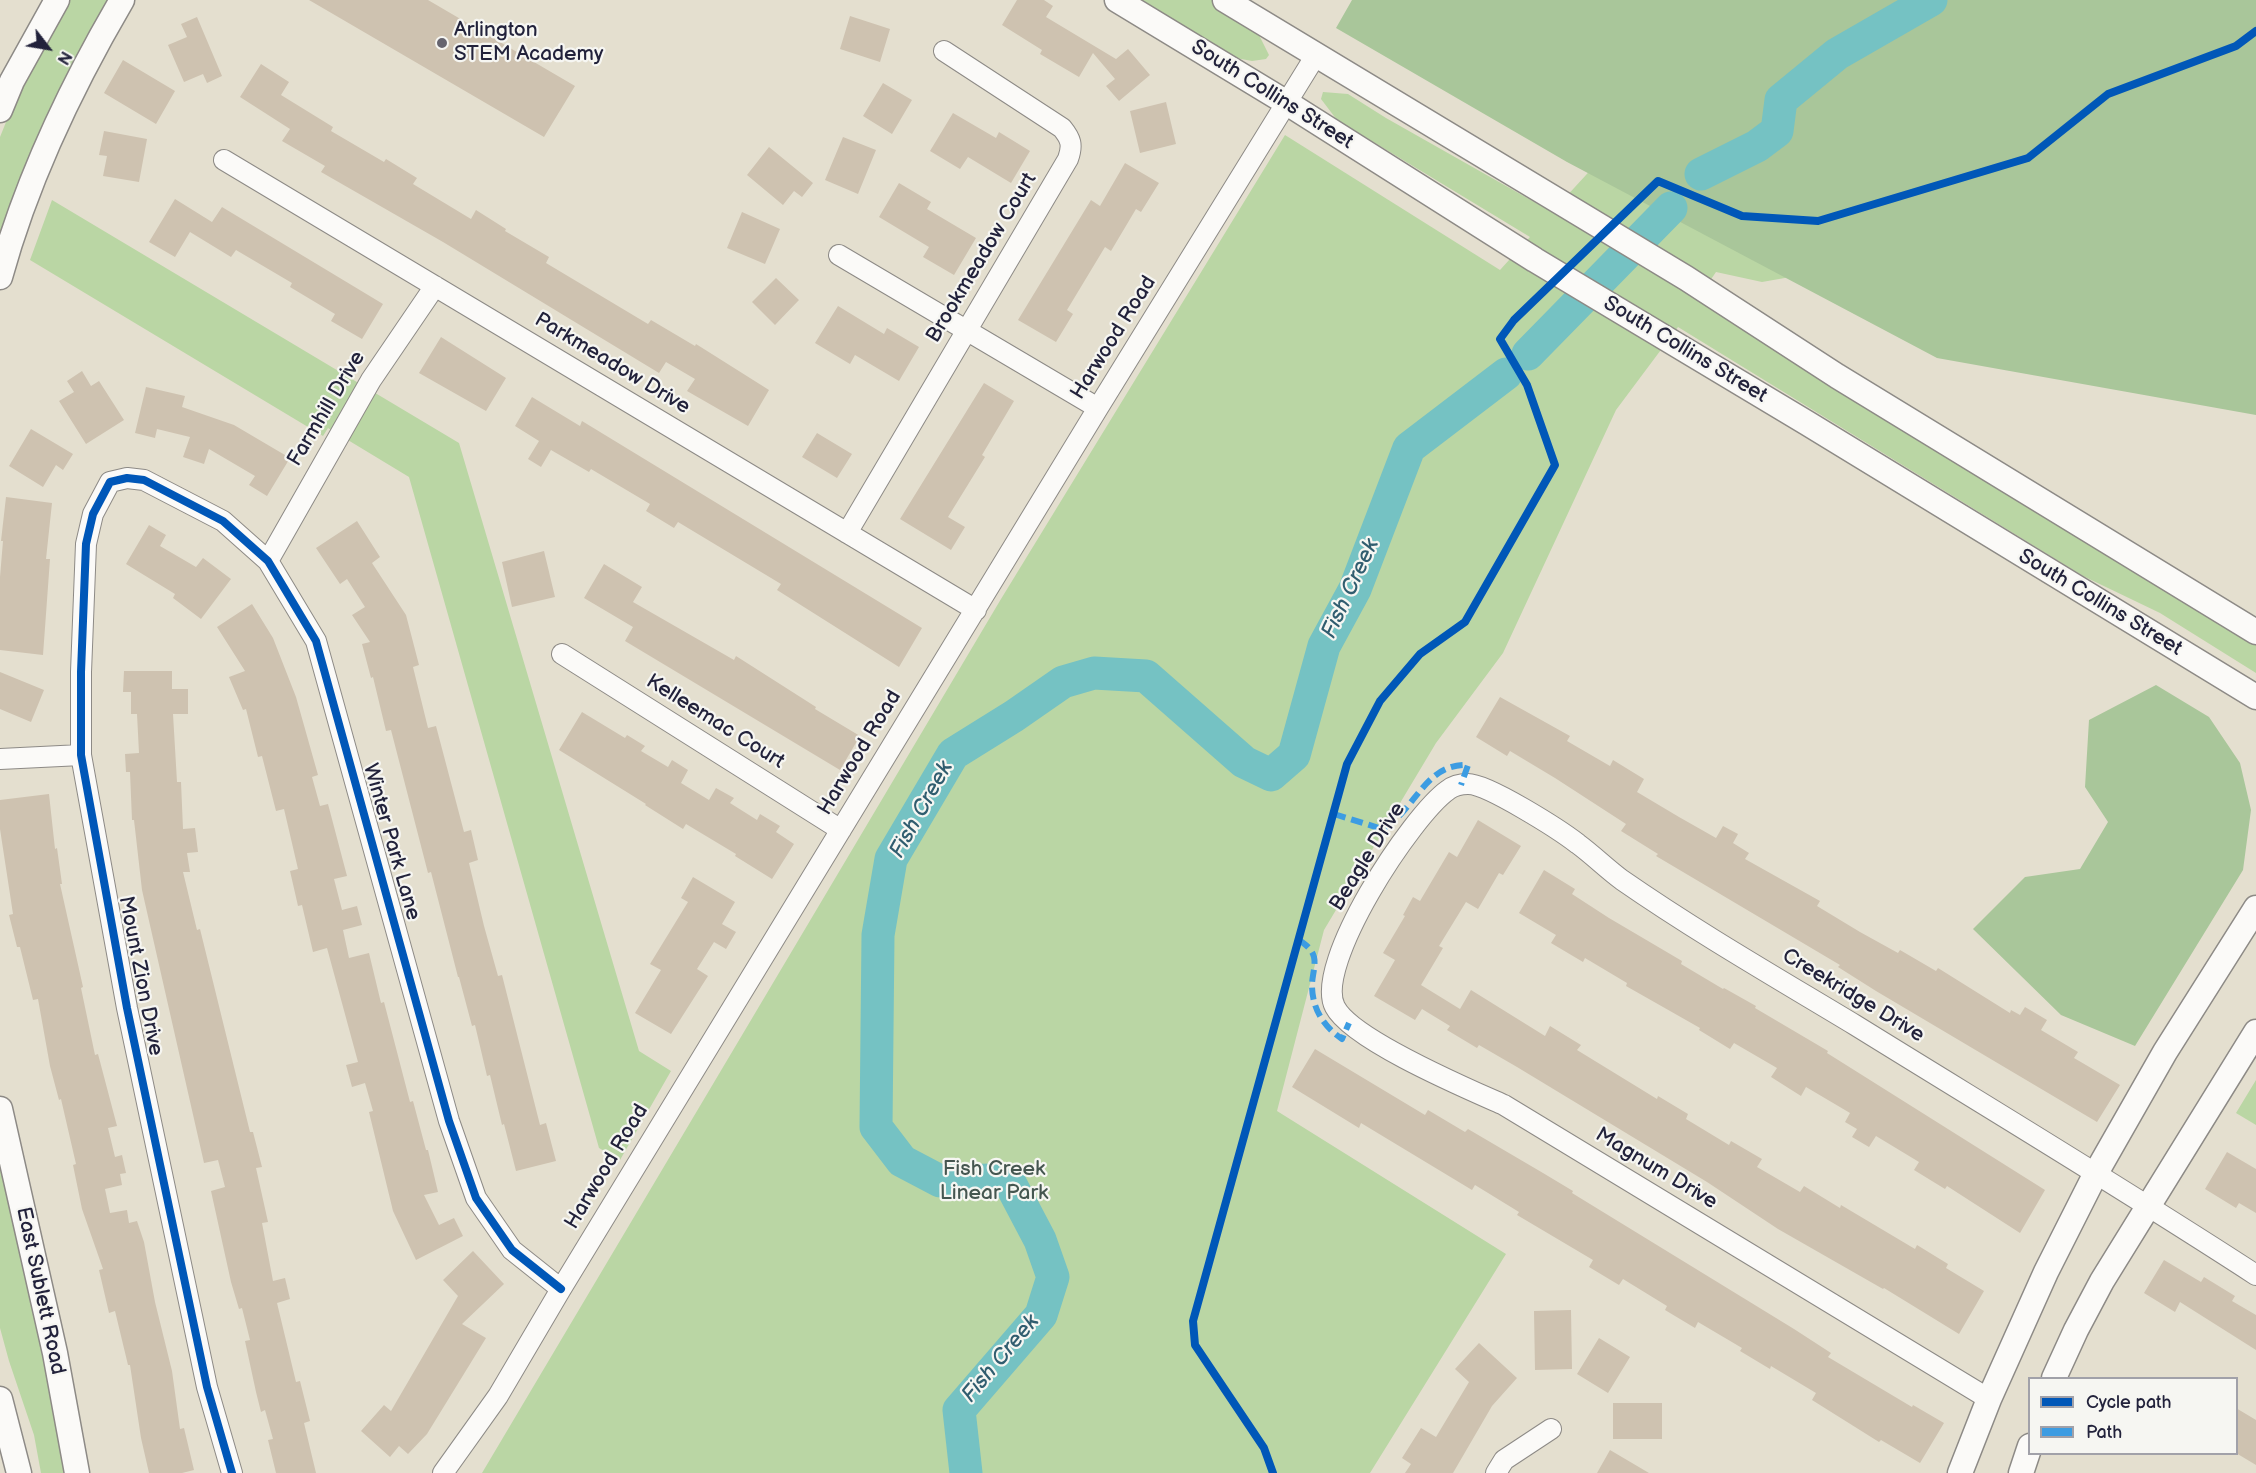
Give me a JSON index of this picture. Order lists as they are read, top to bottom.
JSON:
{
  "streets": {
    "main road": ["South Collins Street", "East Sublett Road"],
    "street": [
      "Brookmeadow Court",
      "Harwood Road",
      "Parkmeadow Drive",
      "Farmhill Drive",
      "Kelleemac Court",
      "Winter Park Lane",
      "Beagle Drive",
      "Mount Zion Drive",
      "Creekridge Drive",
      "Magnum Drive"
    ]
  },
  "crossings": [
    ["South Collins Street", "Harwood Road"],
    ["Brookmeadow Court", "Parkmeadow Drive"],
    ["Harwood Road", "Parkmeadow Drive"],
    ["Harwood Road", "Kelleemac Court"],
    ["Harwood Road", "Winter Park Lane"],
    ["Parkmeadow Drive", "Farmhill Drive"],
    ["Farmhill Drive", "Winter Park Lane"],
    ["Winter Park Lane", "Mount Zion Drive"],
    ["Beagle Drive", "Creekridge Drive"],
    ["Beagle Drive", "Magnum Drive"]
  ],
  "water": ["Fish Creek"],
  "parks": ["Fish Creek Linear Park"],
  "places": ["Arlington STEM Academy"],
  "legend": ["Cycle path", "Path"],
  "north": "bottom right"
}
